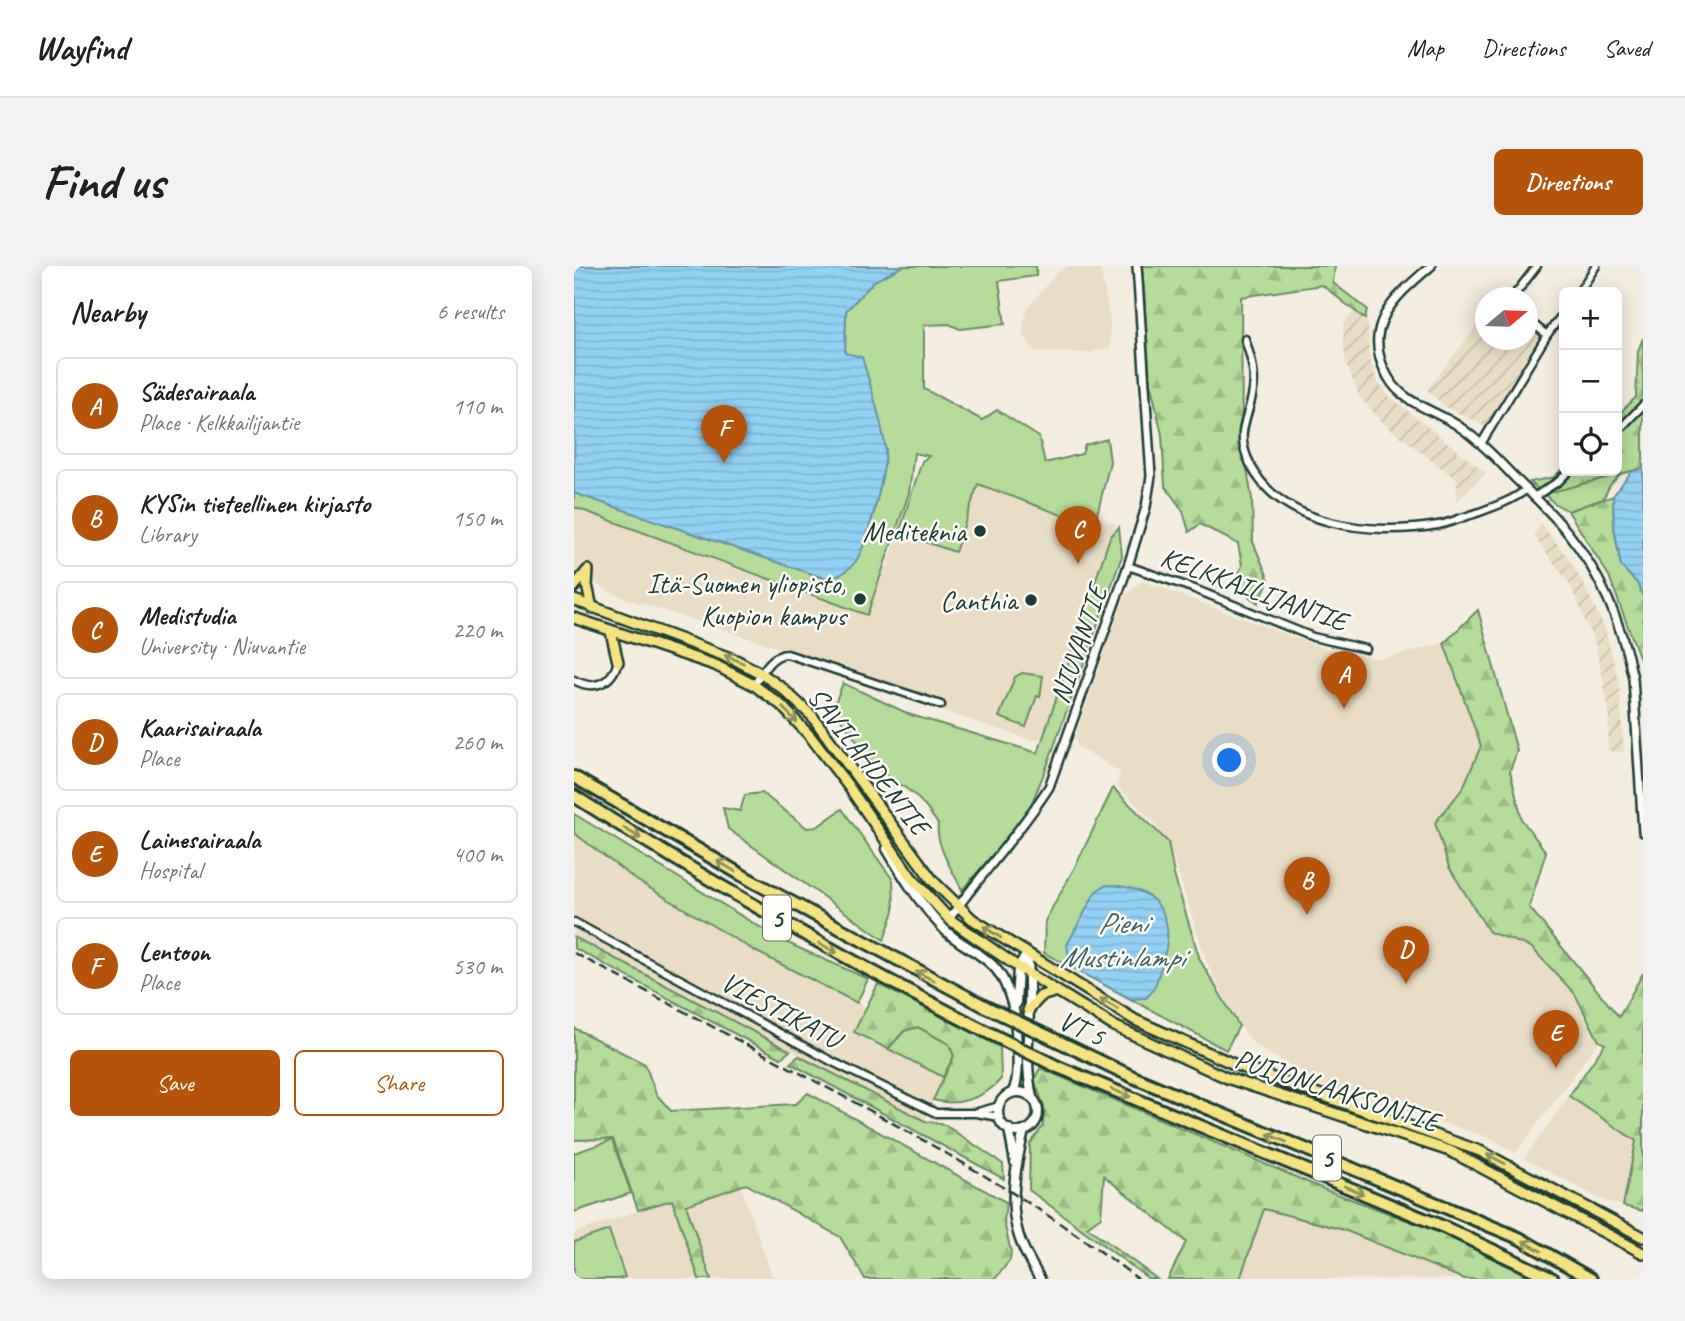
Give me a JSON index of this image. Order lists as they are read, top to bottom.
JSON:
{
  "streets": {
    "highway": ["5", "VT 5"],
    "main road": ["SAVILAHDENTIE", "PUIJONLAAKSONTIE"],
    "street": ["KELKKAILIJANTIE", "NIUVANTIE", "VIESTIKATU"]
  },
  "crossings": [
    ["KELKKAILIJANTIE", "NIUVANTIE"],
    ["NIUVANTIE", "SAVILAHDENTIE"],
    ["SAVILAHDENTIE", "PUIJONLAAKSONTIE"]
  ],
  "water": ["Pieni Mustinlampi"],
  "places": ["Mediteknia", "Itä-Suomen yliopisto, Kuopion kampus", "Canthia"],
  "north": "right",
  "page": {
    "header": "Wayfind",
    "nav": ["Map", "Directions", "Saved"],
    "buttons": [
      "Directions",
      ["Save", "Share"]
    ],
    "title": "Find us",
    "heading": ["Nearby", "6 results"],
    "map_buttons": ["+", "−"],
    "list": [
      {
        "mark": "A",
        "name": "Sädesairaala",
        "note": "Place · Kelkkailijantie",
        "value": "110 m"
      },
      {
        "mark": "B",
        "name": "KYSin tieteellinen kirjasto",
        "note": "Library",
        "value": "150 m"
      },
      {
        "mark": "C",
        "name": "Medistudia",
        "note": "University · Niuvantie",
        "value": "220 m"
      },
      {
        "mark": "D",
        "name": "Kaarisairaala",
        "note": "Place",
        "value": "260 m"
      },
      {
        "mark": "E",
        "name": "Lainesairaala",
        "note": "Hospital",
        "value": "400 m"
      },
      {
        "mark": "F",
        "name": "Lentoon",
        "note": "Place",
        "value": "530 m"
      }
    ],
    "pins": [
      "F",
      "C",
      "A",
      "B",
      "D",
      "E"
    ]
  }
}
